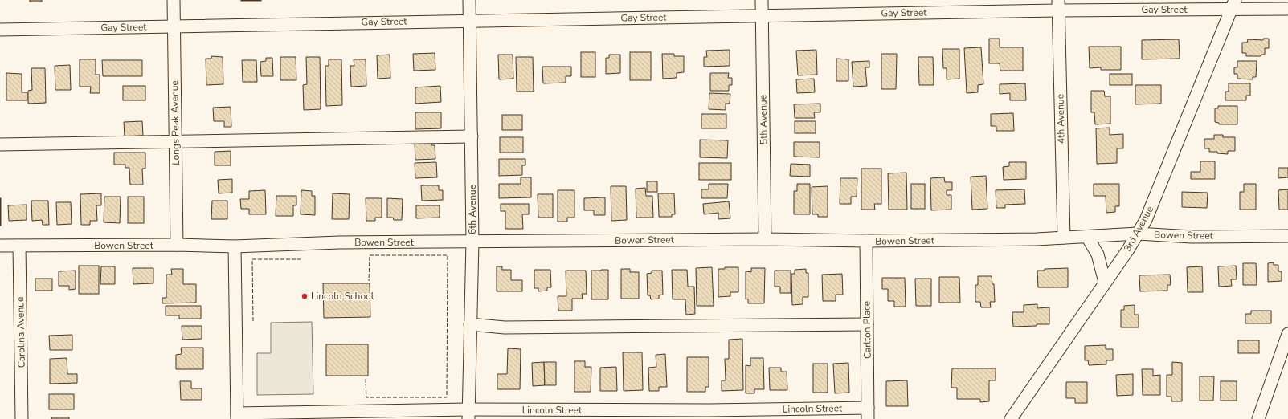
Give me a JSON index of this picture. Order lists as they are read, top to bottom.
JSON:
{
  "streets": {
    "street": [
      "Gay Street",
      "4th Avenue",
      "5th Avenue",
      "Longs Peak Avenue",
      "6th Avenue",
      "3rd Avenue",
      "Bowen Street",
      "Carlton Place",
      "Carolina Avenue",
      "Lincoln Street"
    ]
  },
  "crossings": [
    ["Gay Street", "4th Avenue"],
    ["Gay Street", "5th Avenue"],
    ["Gay Street", "Longs Peak Avenue"],
    ["Gay Street", "6th Avenue"],
    ["Gay Street", "3rd Avenue"],
    ["4th Avenue", "Bowen Street"],
    ["5th Avenue", "Bowen Street"],
    ["Longs Peak Avenue", "Bowen Street"],
    ["6th Avenue", "Bowen Street"],
    ["6th Avenue", "Lincoln Street"],
    ["3rd Avenue", "Bowen Street"],
    ["Bowen Street", "Carlton Place"],
    ["Bowen Street", "Carolina Avenue"],
    ["Carlton Place", "Lincoln Street"]
  ],
  "places": ["Lincoln School"]
}
